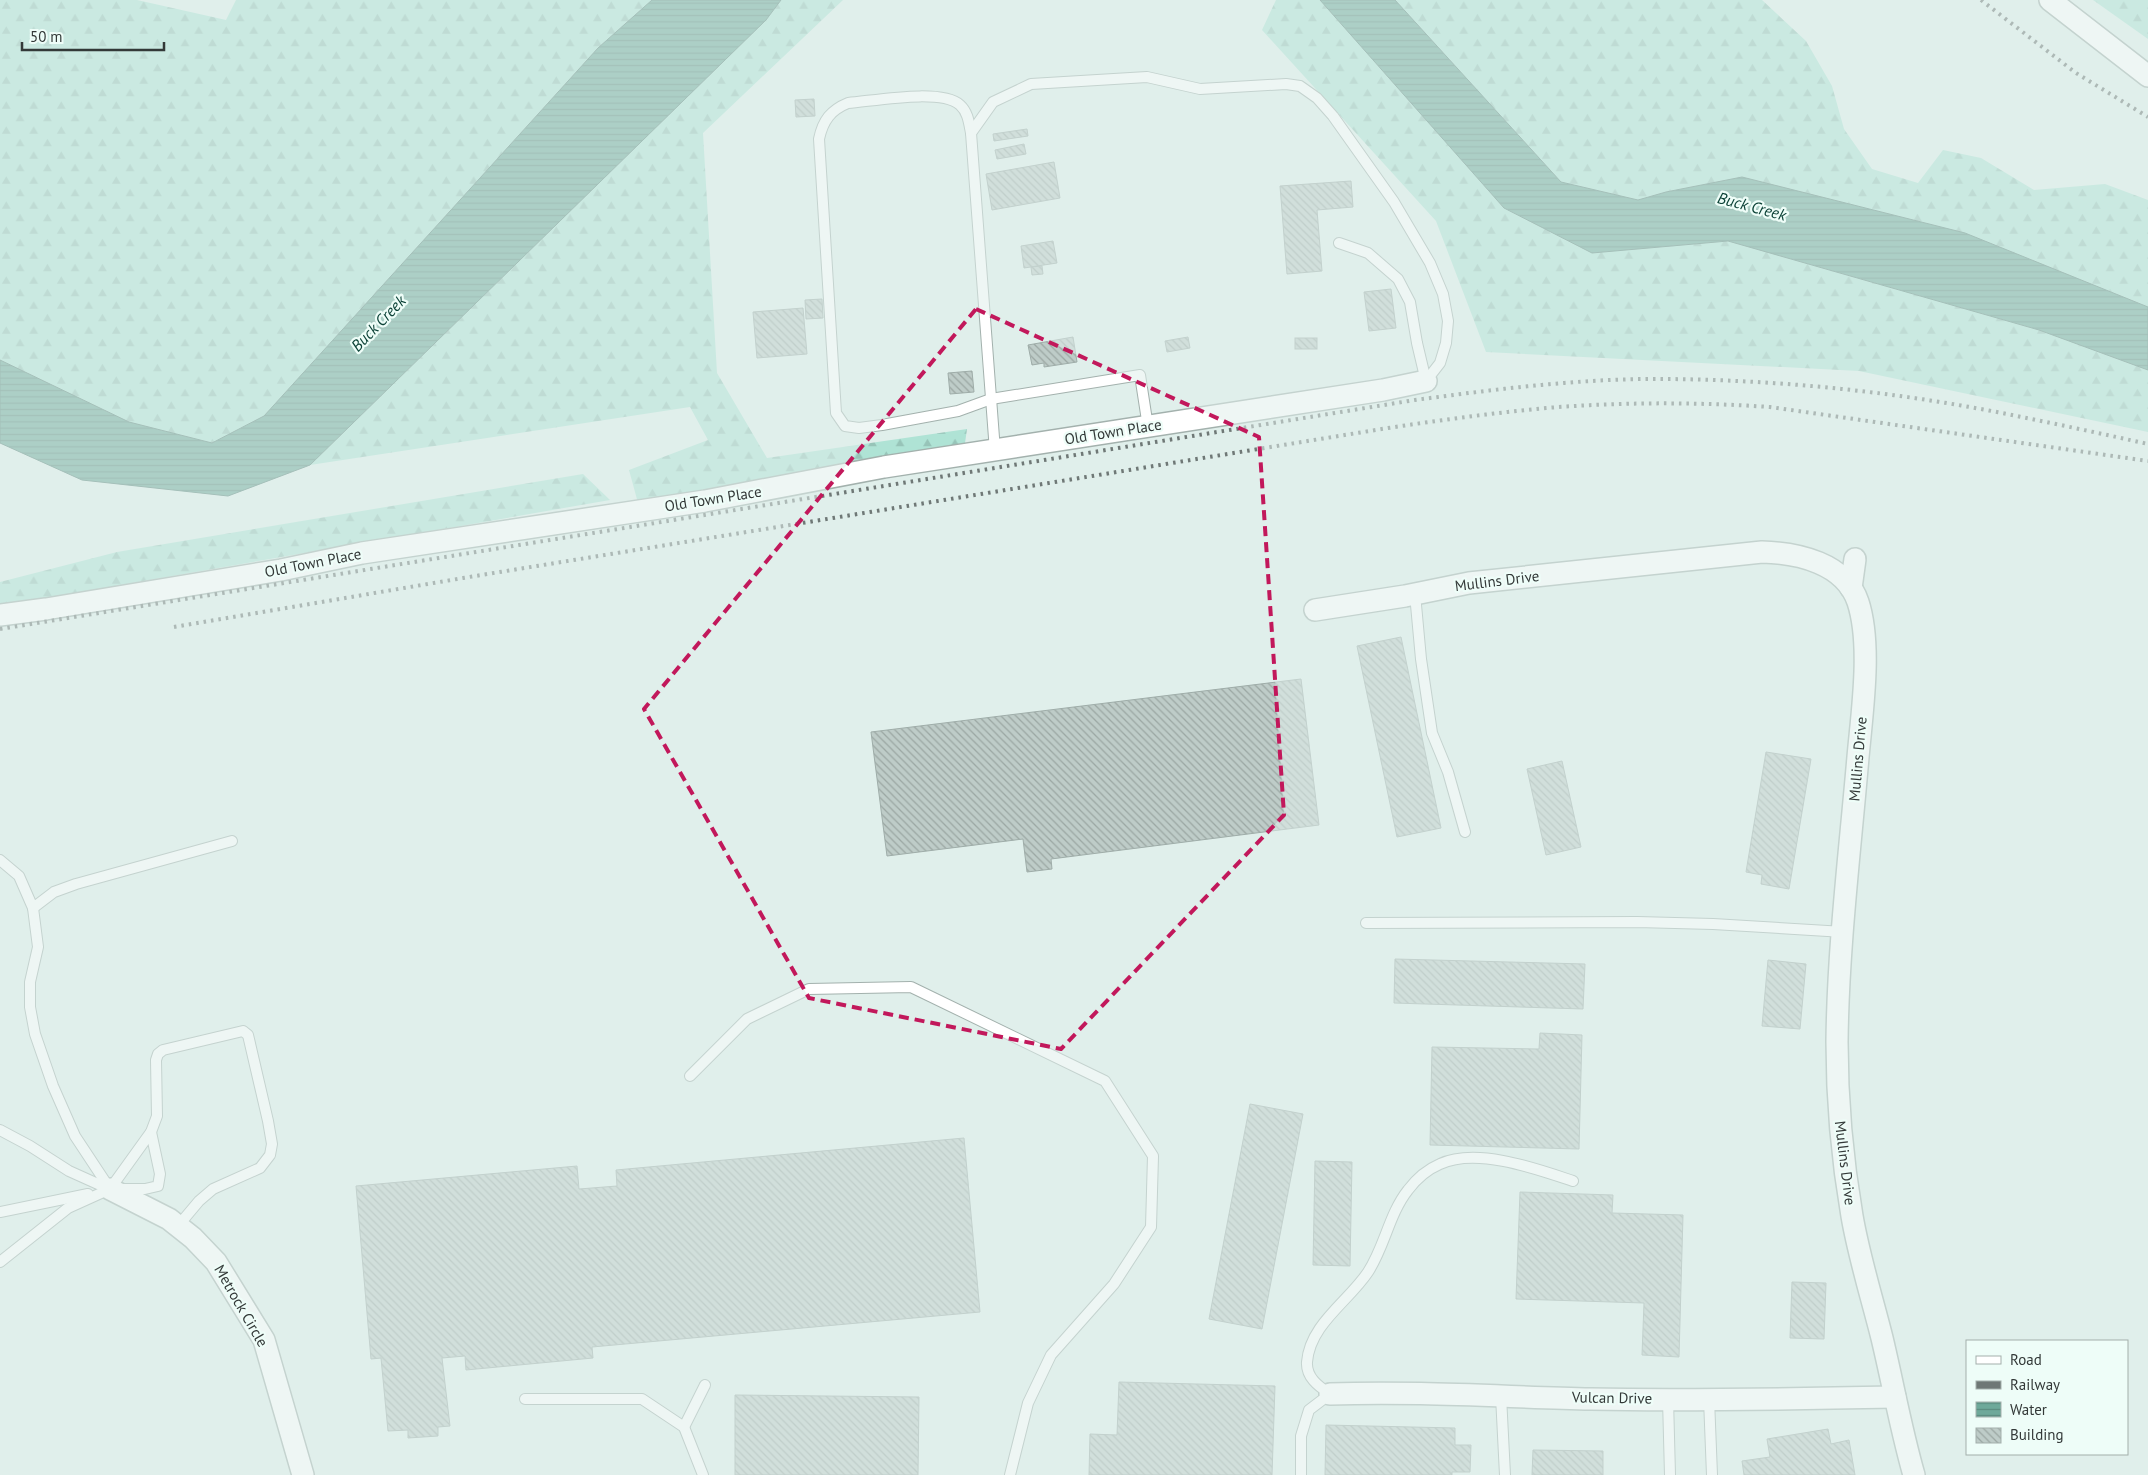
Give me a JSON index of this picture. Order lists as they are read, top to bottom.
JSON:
{
  "streets": {
    "street": [
      "Old Town Place",
      "Mullins Drive",
      "Metrock Circle",
      "Vulcan Drive"
    ]
  },
  "crossings": [
    ["Mullins Drive", "Vulcan Drive"]
  ],
  "water": ["Buck Creek"],
  "legend": [
    "Road",
    "Railway",
    "Water",
    "Building"
  ],
  "scale_bar": "50 m"
}
